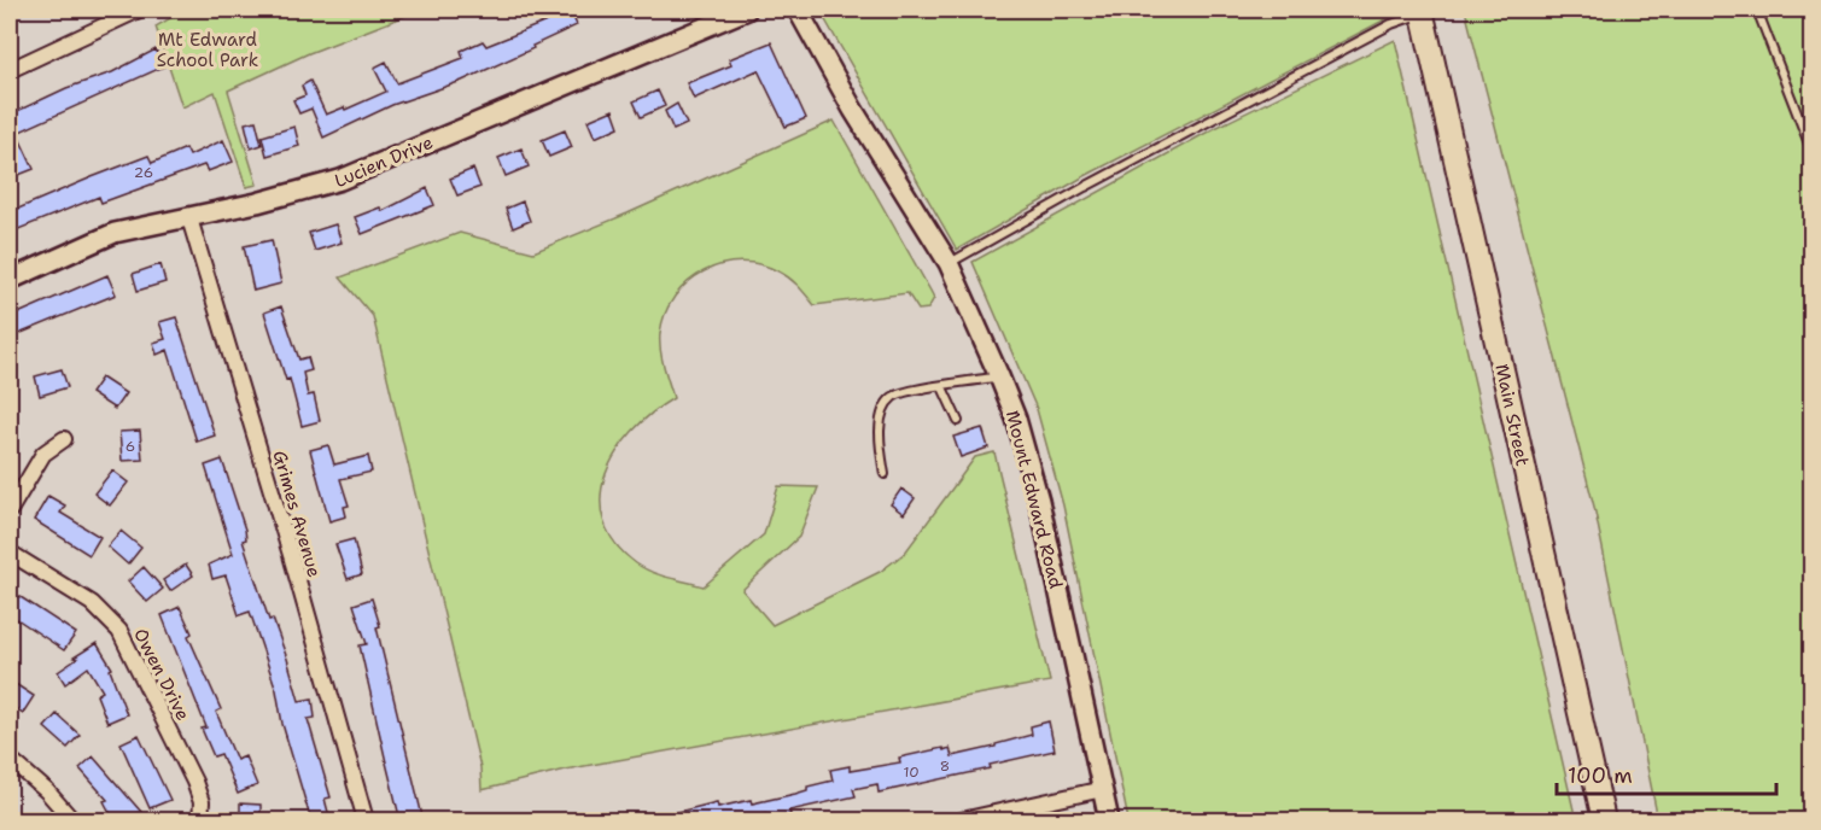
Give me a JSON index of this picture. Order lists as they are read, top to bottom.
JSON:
{
  "streets": {
    "main road": ["Main Street"],
    "street": [
      "Lucien Drive",
      "Mount Edward Road",
      "Grimes Avenue",
      "Owen Drive"
    ]
  },
  "crossings": [
    ["Lucien Drive", "Grimes Avenue"]
  ],
  "parks": ["Mt Edward School Park"],
  "house_numbers": [
    "26",
    "6",
    "8",
    "10"
  ],
  "scale_bar": "100 m"
}
